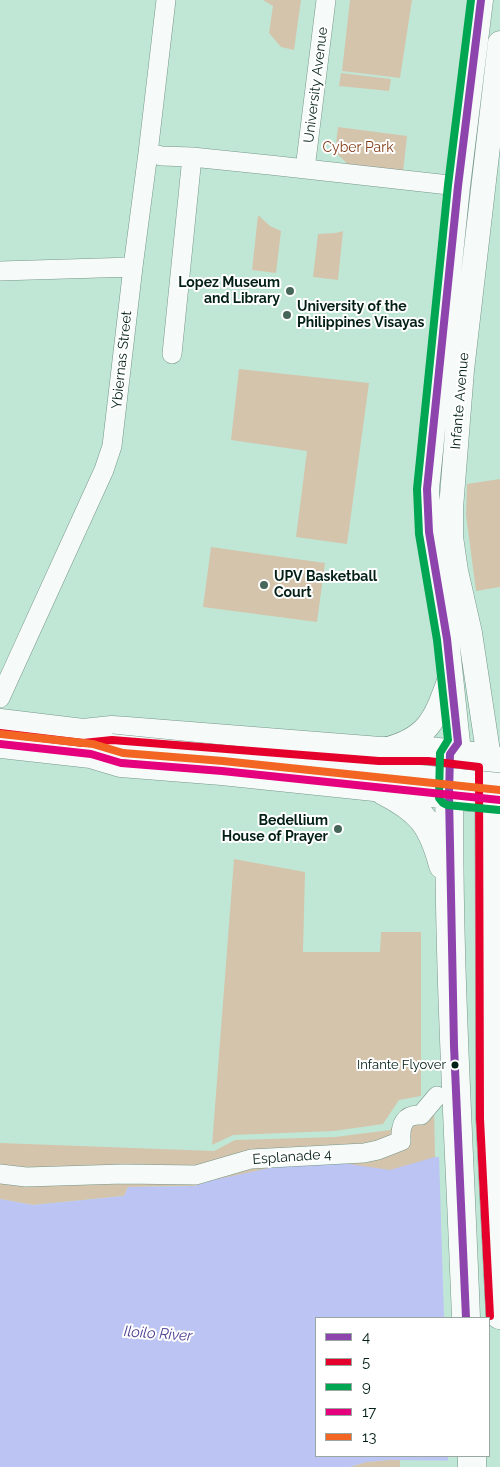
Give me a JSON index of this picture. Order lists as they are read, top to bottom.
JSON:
{
  "streets": {
    "main road": ["Infante Avenue"],
    "street": ["University Avenue", "Ybiernas Street", "Esplanade 4"]
  },
  "water": ["Iloilo River"],
  "parks": ["Cyber Park"],
  "places": [
    "Lopez Museum and Library",
    "University of the Philippines Visayas",
    "UPV Basketball Court",
    "Bedellium House of Prayer",
    "Infante Flyover"
  ],
  "lines": [
    "transit line 4",
    "transit line 9",
    "transit line 5",
    "transit line 13",
    "transit line 17"
  ],
  "legend": [
    "4",
    "5",
    "9",
    "17",
    "13"
  ]
}
